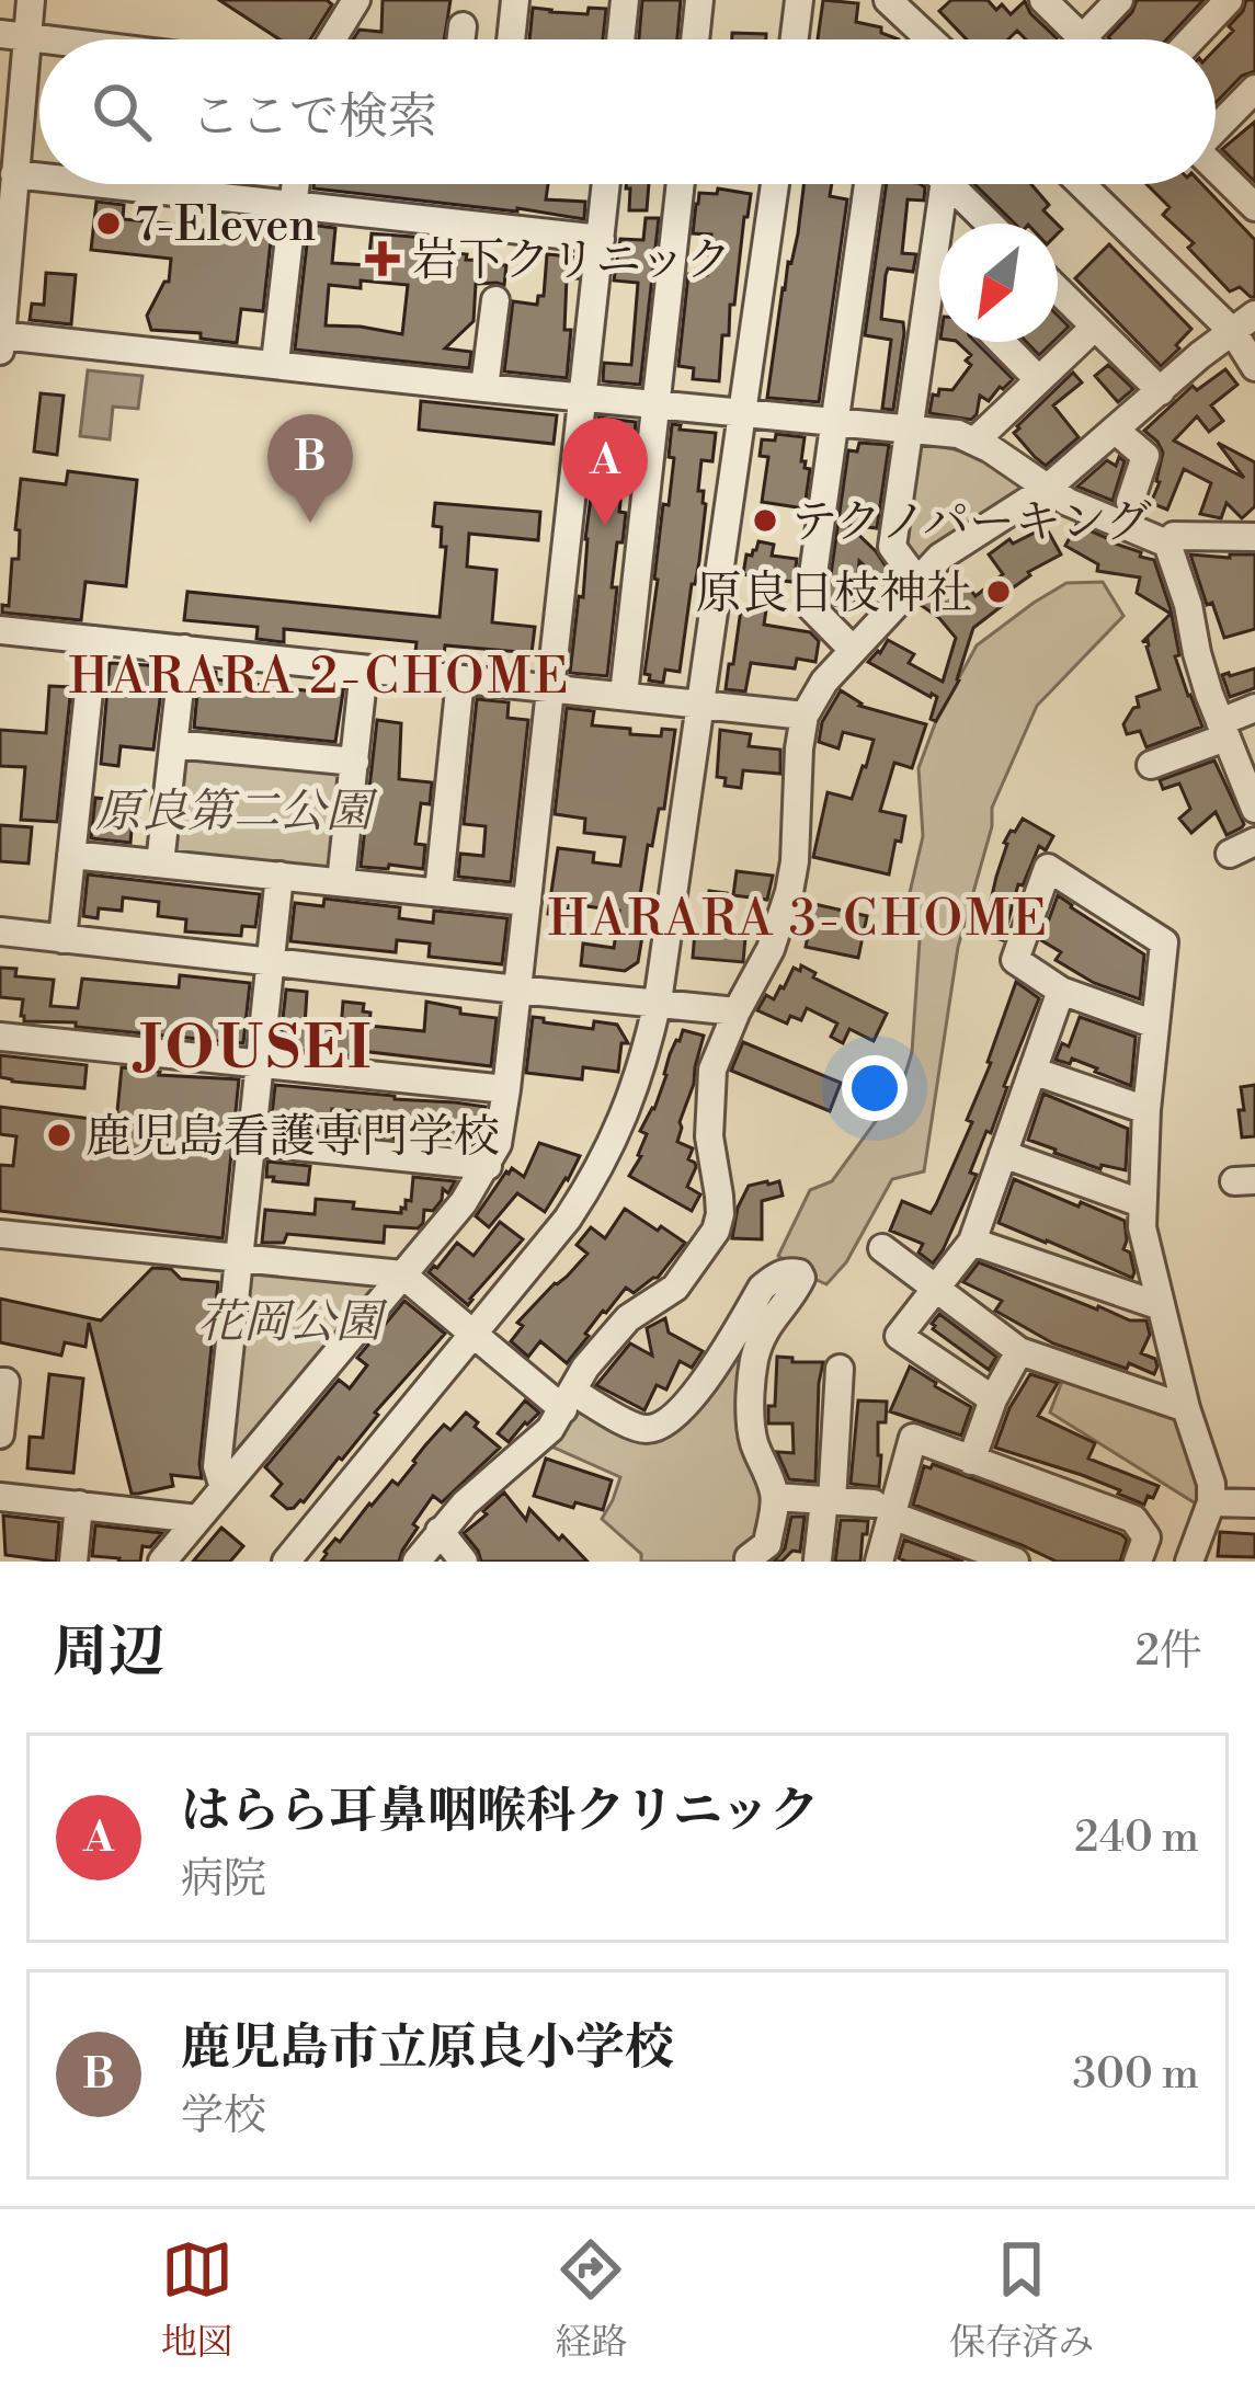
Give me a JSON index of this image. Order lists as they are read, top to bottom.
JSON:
{
  "districts": ["HARARA 2-CHOME", "HARARA 3-CHOME", "JOUSEI"],
  "parks": ["原良第二公園", "花岡公園"],
  "places": {
    "other": [
      "7-Eleven",
      "テクノパーキング",
      "原良日枝神社",
      "鹿児島看護専門学校"
    ],
    "health": ["岩下クリニック"]
  },
  "north": "bottom left",
  "page": {
    "search": "ここで検索",
    "pins": ["B", "A"],
    "heading": ["周辺", "2件"],
    "list": [
      {
        "mark": "A",
        "name": "はらら耳鼻咽喉科クリニック",
        "note": "病院",
        "value": "240 m"
      },
      {
        "mark": "B",
        "name": "鹿児島市立原良小学校",
        "note": "学校",
        "value": "300 m"
      }
    ],
    "nav": ["地図", "経路", "保存済み"]
  }
}
